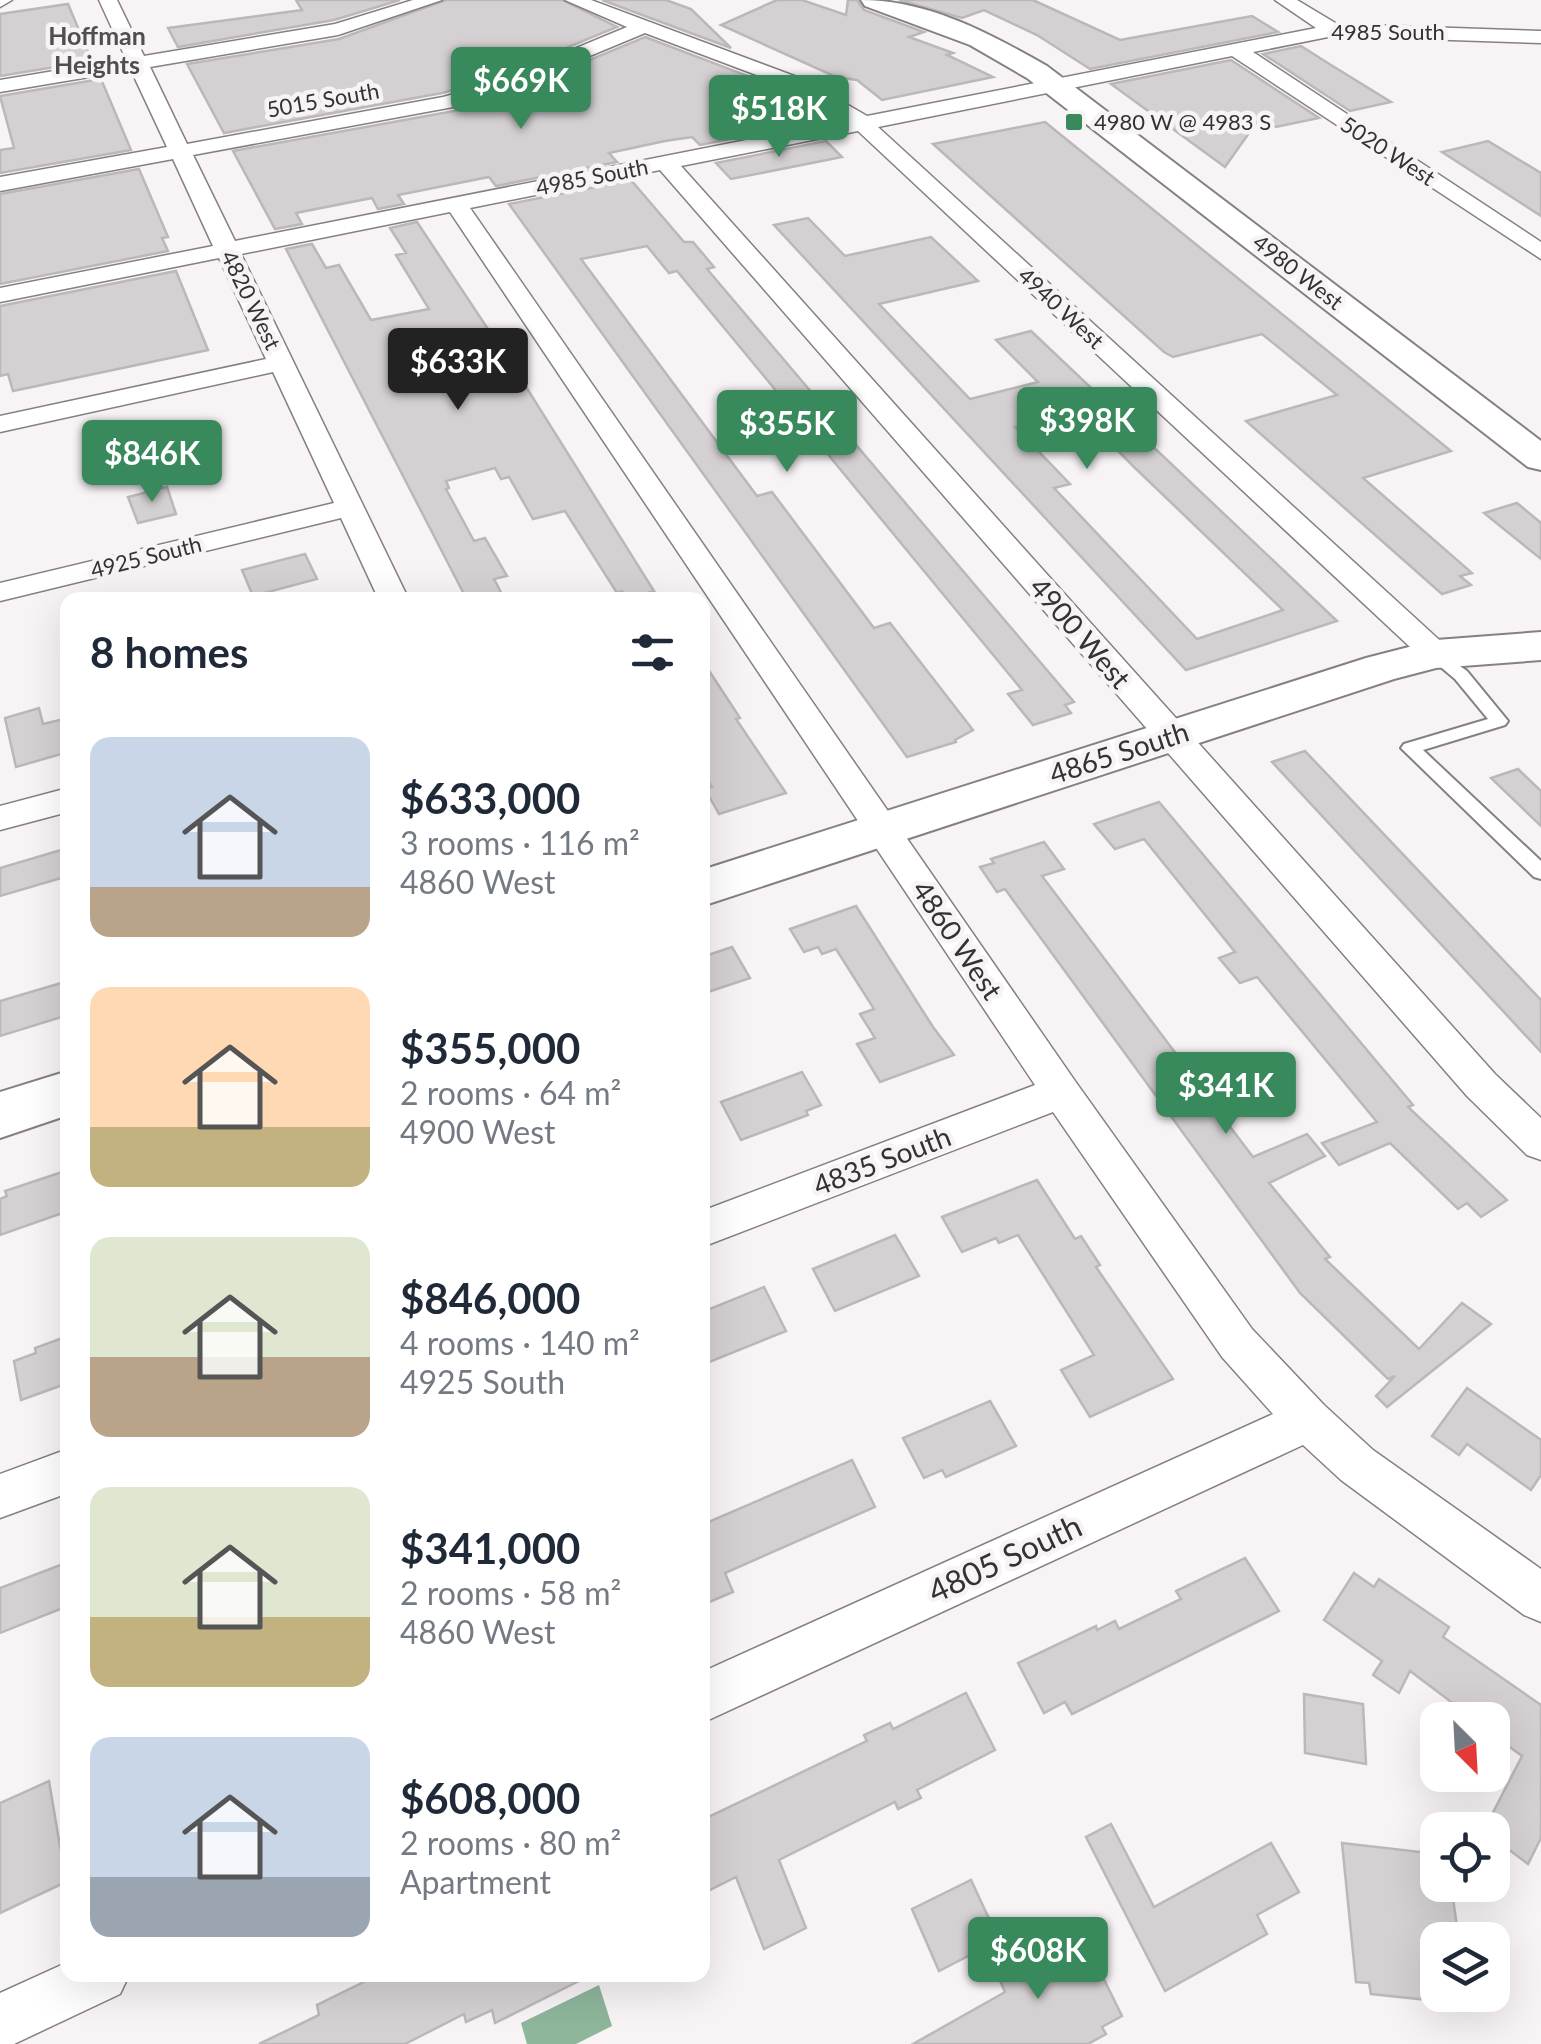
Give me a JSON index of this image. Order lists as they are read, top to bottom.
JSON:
{
  "streets": {
    "street": [
      "4985 South",
      "5015 South",
      "5020 West",
      "4980 West",
      "4820 West",
      "4940 West",
      "4925 South",
      "4900 West",
      "4865 South",
      "4860 West",
      "4835 South",
      "4805 South"
    ]
  },
  "crossings": [
    ["4985 South", "5020 West"],
    ["4985 South", "4980 West"],
    ["4985 South", "4820 West"],
    ["4985 South", "4940 West"],
    ["4985 South", "4900 West"],
    ["4985 South", "4860 West"],
    ["5015 South", "4820 West"],
    ["5015 South", "4940 West"],
    ["4820 West", "4925 South"],
    ["4940 West", "4865 South"],
    ["4900 West", "4865 South"],
    ["4865 South", "4860 West"],
    ["4860 West", "4835 South"],
    ["4860 West", "4805 South"]
  ],
  "districts": ["Hoffman Heights"],
  "places": {
    "transit": ["4980 W @ 4983 S"]
  },
  "north": "bottom right",
  "page": {
    "price": [
      "$669K",
      "$518K",
      "$633K",
      "$398K",
      "$355K",
      "$846K",
      "$341K",
      "$608K"
    ],
    "heading": "8 homes",
    "list": [
      {
        "name": "$633,000",
        "note": "3 rooms · 116 m² · 4860 West"
      },
      {
        "name": "$355,000",
        "note": "2 rooms · 64 m² · 4900 West"
      },
      {
        "name": "$846,000",
        "note": "4 rooms · 140 m² · 4925 South"
      },
      {
        "name": "$341,000",
        "note": "2 rooms · 58 m² · 4860 West"
      },
      {
        "name": "$608,000",
        "note": "2 rooms · 80 m² · Apartment"
      }
    ]
  }
}
